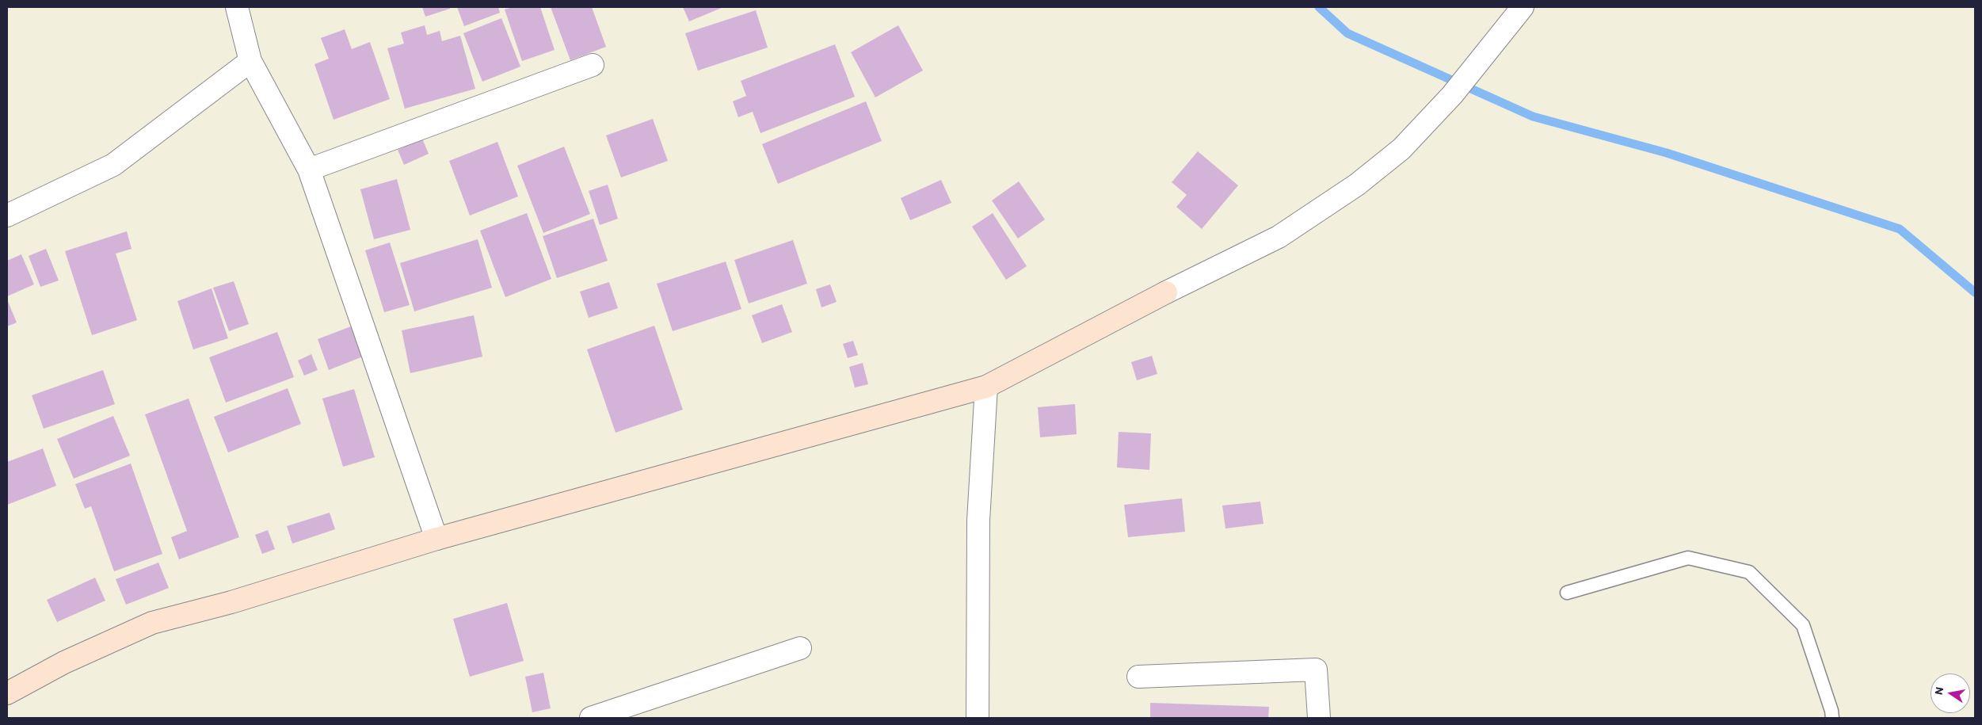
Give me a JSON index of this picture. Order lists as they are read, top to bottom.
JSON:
{
  "north": "left"
}
